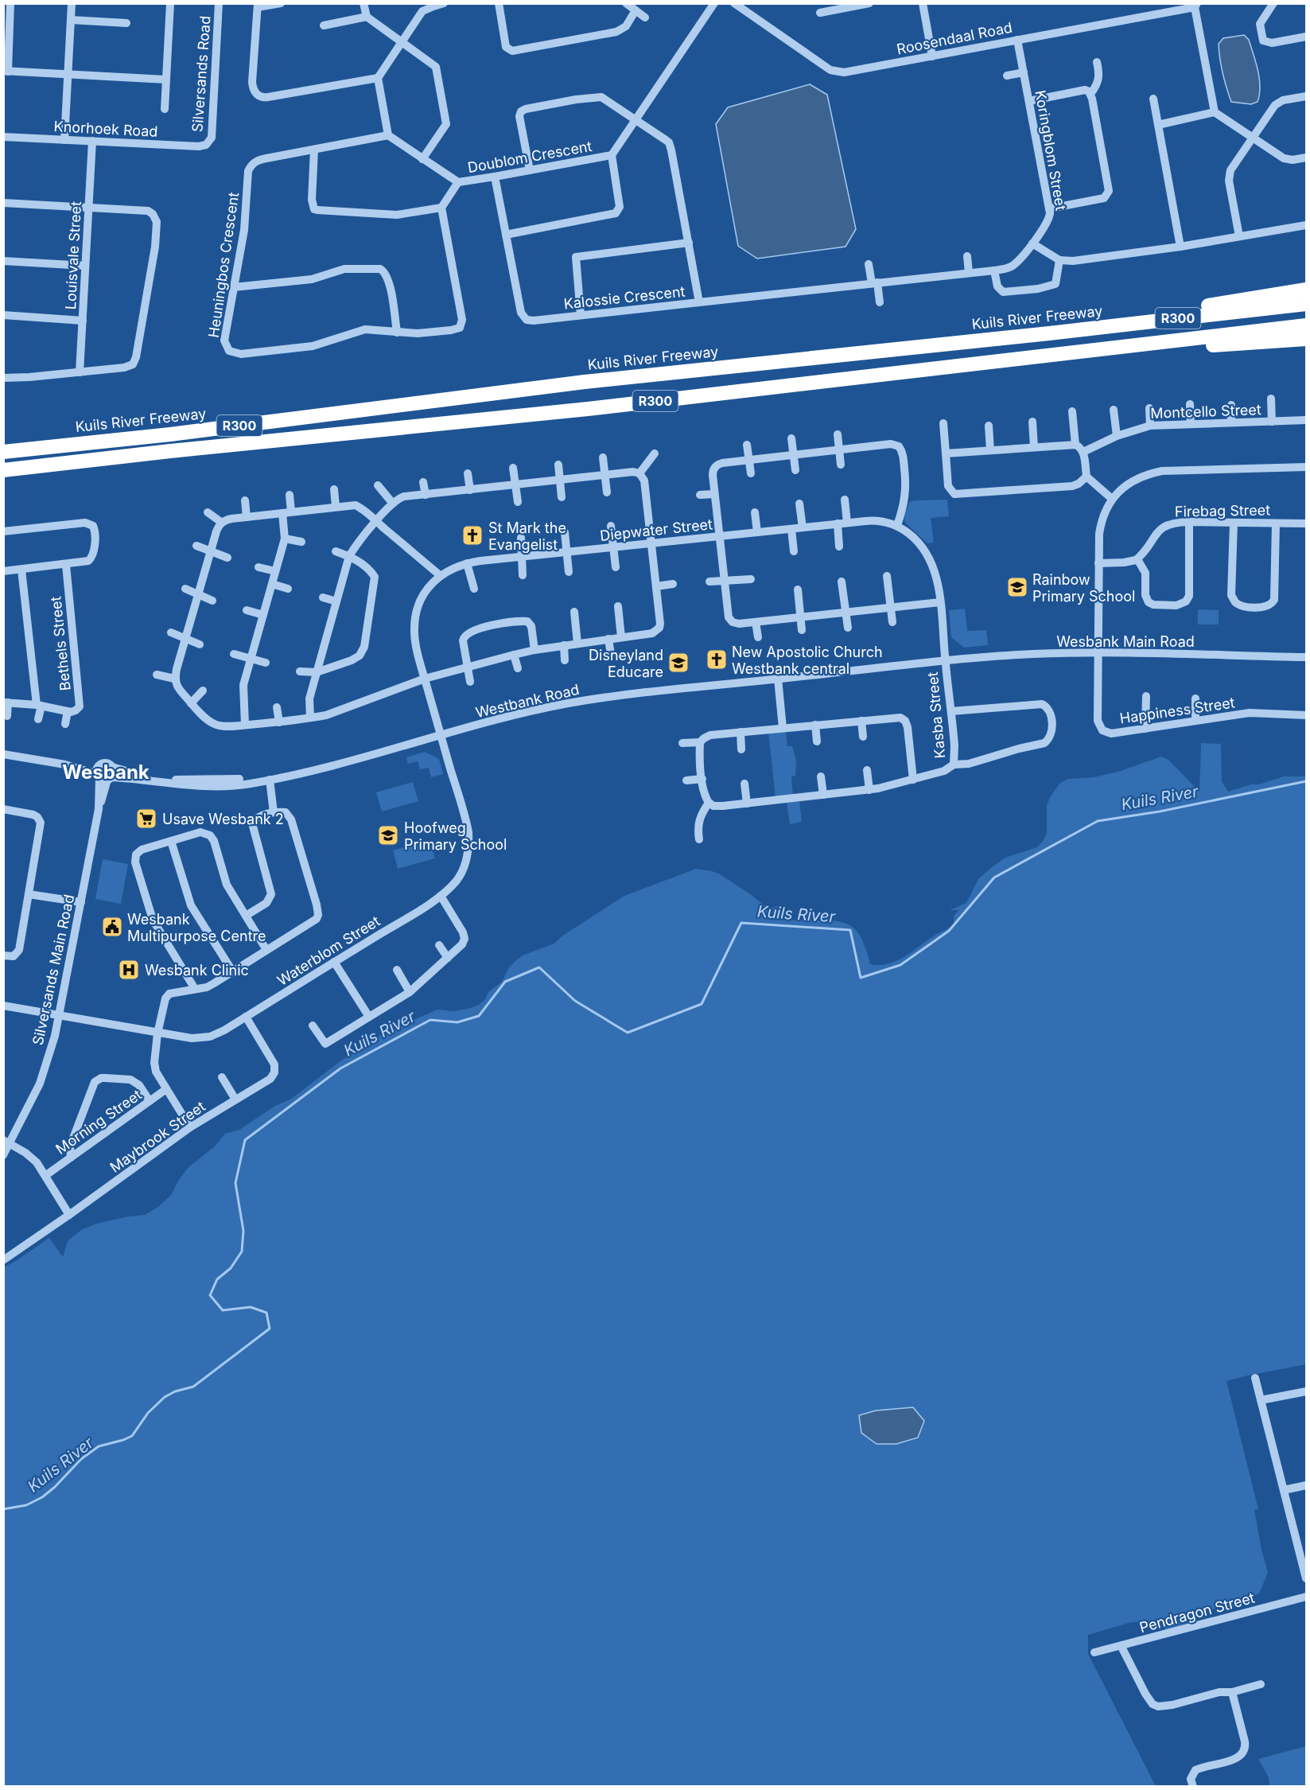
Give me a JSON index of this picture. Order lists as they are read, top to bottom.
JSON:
{
  "streets": {
    "highway": ["Kuils River Freeway", "R300"],
    "street": [
      "Roosendaal Road",
      "Silversands Road",
      "Knorhoek Road",
      "Koringblom Street",
      "Doublom Crescent",
      "Louisvale Street",
      "Heuningbos Crescent",
      "Kalossie Crescent",
      "Montcello Street",
      "Firebag Street",
      "Diepwater Street",
      "Wesbank Main Road",
      "Bethels Street",
      "Westbank Road",
      "Happiness Street",
      "Kasba Street",
      "Waterblom Street",
      "Silversands Main Road",
      "Morning Street",
      "Maybrook Street",
      "Pendragon Street"
    ]
  },
  "crossings": [
    ["Roosendaal Road", "Koringblom Street"],
    ["Silversands Road", "Knorhoek Road"],
    ["Knorhoek Road", "Louisvale Street"],
    ["Koringblom Street", "Kalossie Crescent"],
    ["Doublom Crescent", "Heuningbos Crescent"],
    ["Doublom Crescent", "Kalossie Crescent"],
    ["Diepwater Street", "Wesbank Main Road"],
    ["Diepwater Street", "Westbank Road"],
    ["Diepwater Street", "Kasba Street"],
    ["Diepwater Street", "Waterblom Street"],
    ["Wesbank Main Road", "Westbank Road"],
    ["Wesbank Main Road", "Happiness Street"],
    ["Wesbank Main Road", "Kasba Street"],
    ["Westbank Road", "Kasba Street"],
    ["Westbank Road", "Waterblom Street"],
    ["Westbank Road", "Silversands Main Road"],
    ["Waterblom Street", "Silversands Main Road"],
    ["Waterblom Street", "Maybrook Street"]
  ],
  "districts": ["Wesbank"],
  "water": ["Kuils River"],
  "places": {
    "church": ["St Mark the Evangelist", "New Apostolic Church Westbank central"],
    "school or university": ["Rainbow Primary School", "Disneyland Educare", "Hoofweg Primary School"],
    "supermarket": ["Usave Wesbank 2"],
    "public building": ["Wesbank Multipurpose Centre"],
    "hospital": ["Wesbank Clinic"]
  }
}
